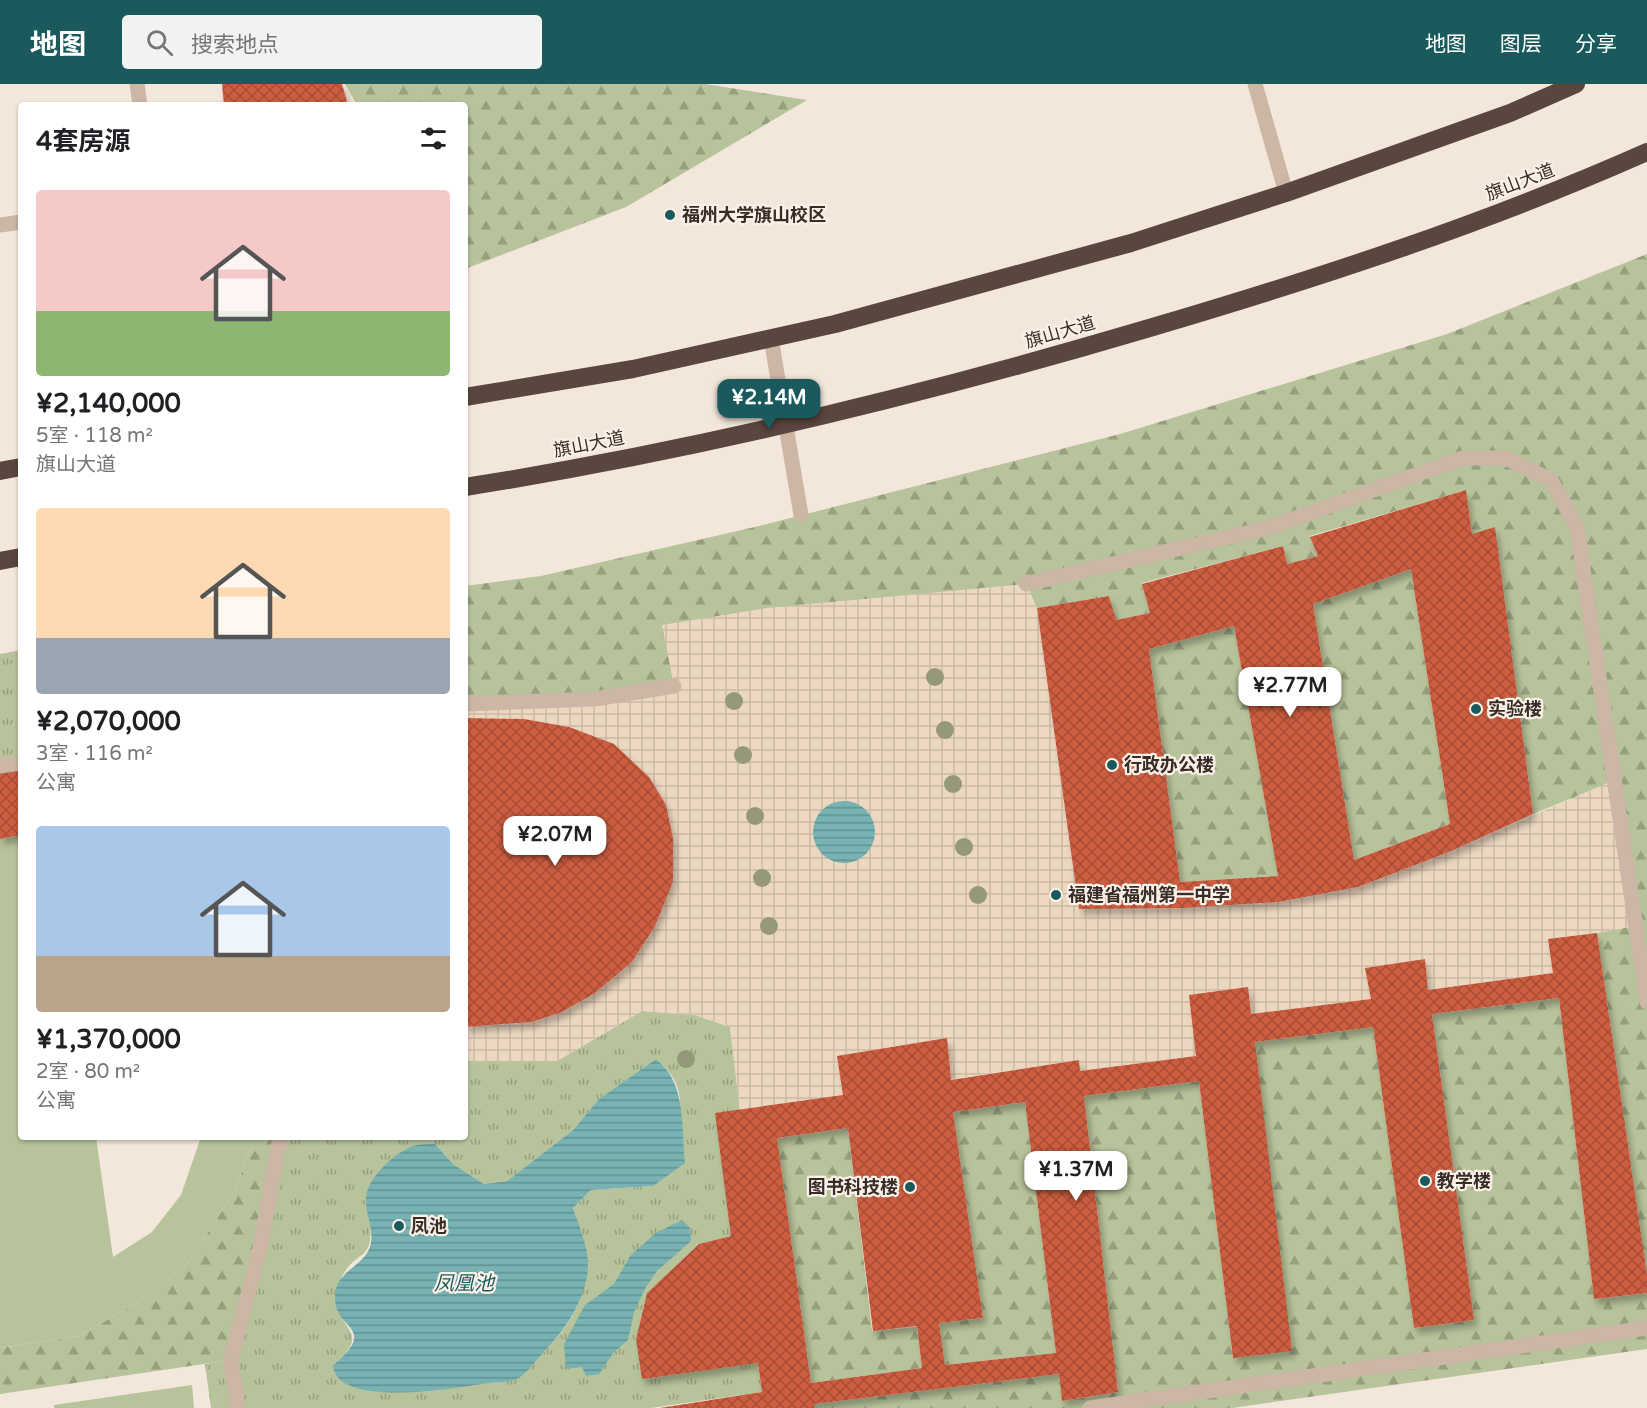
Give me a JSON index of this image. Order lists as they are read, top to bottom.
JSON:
{
  "streets": {
    "highway": ["旗山大道"]
  },
  "water": ["凤凰池"],
  "places": [
    "福州大学旗山校区",
    "实验楼",
    "行政办公楼",
    "福建省福州第一中学",
    "教学楼",
    "图书科技楼",
    "凤池"
  ],
  "page": {
    "header": "地图",
    "search": "搜索地点",
    "nav": ["地图", "图层", "分享"],
    "heading": "4套房源",
    "list": [
      {
        "name": "¥2,140,000",
        "note": "5室 · 118 m² · 旗山大道"
      },
      {
        "name": "¥2,070,000",
        "note": "3室 · 116 m² · 公寓"
      },
      {
        "name": "¥1,370,000",
        "note": "2室 · 80 m² · 公寓"
      }
    ],
    "price": [
      "¥2.14M",
      "¥2.77M",
      "¥2.07M",
      "¥1.37M"
    ]
  }
}
